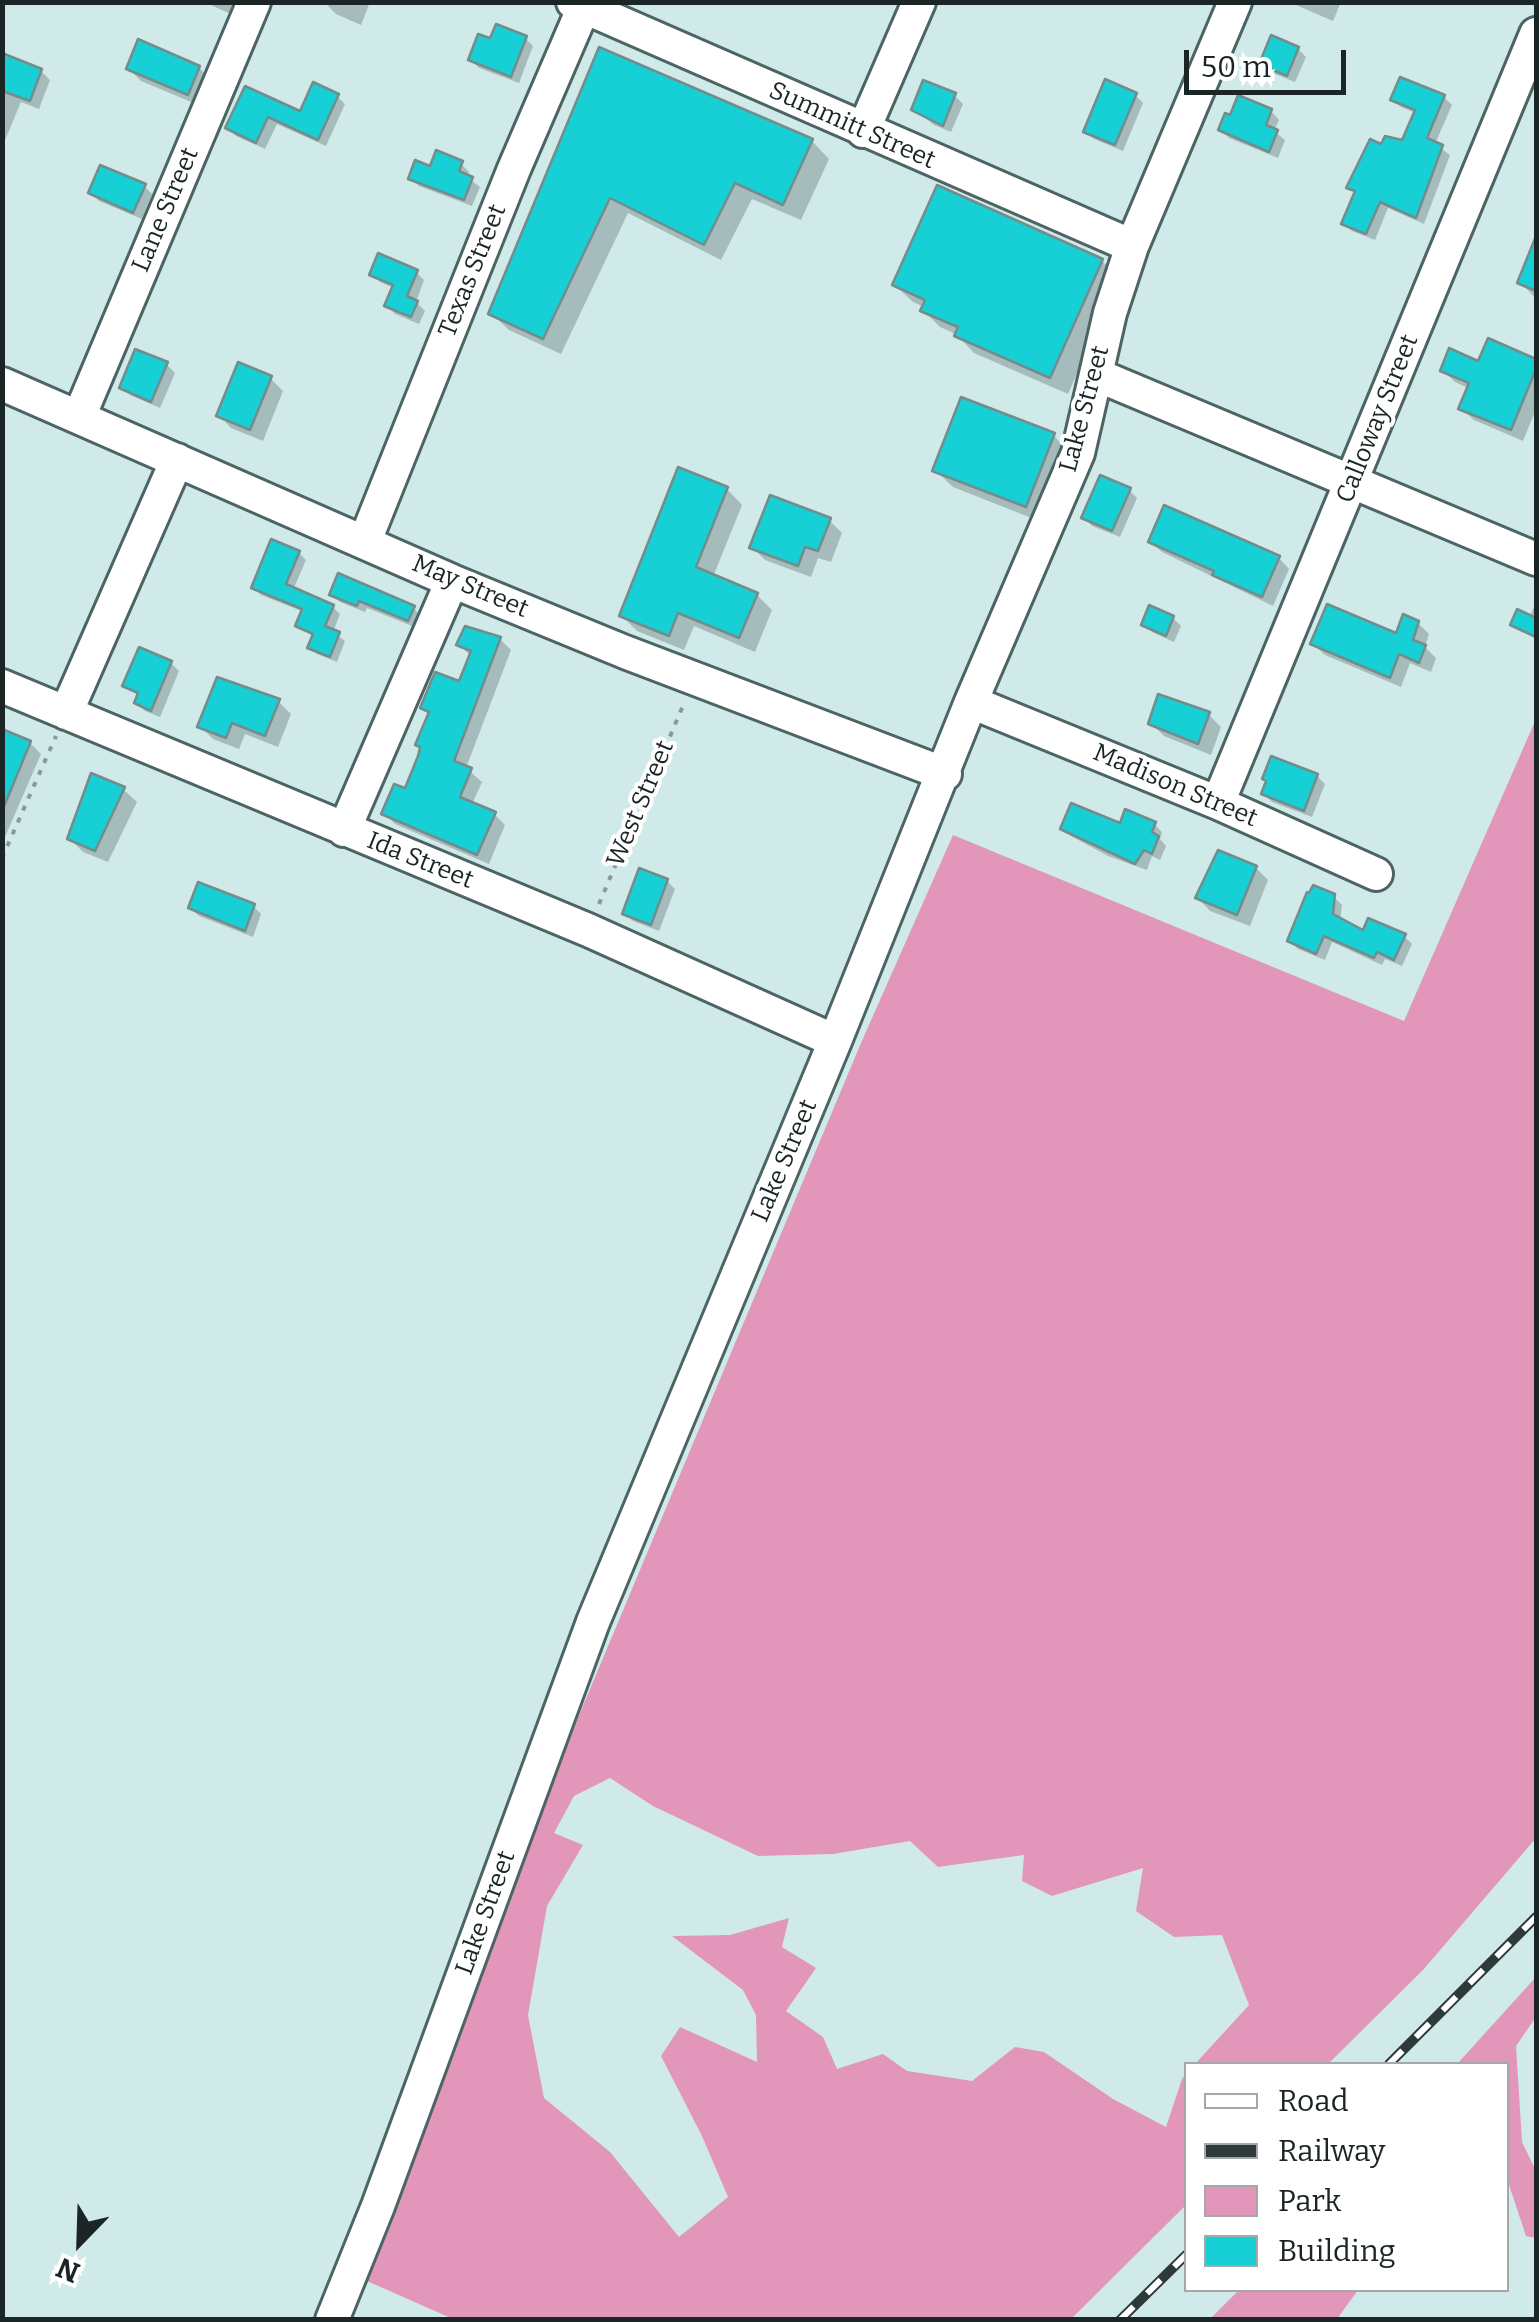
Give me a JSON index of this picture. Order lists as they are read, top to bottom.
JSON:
{
  "streets": {
    "street": [
      "Summitt Street",
      "Lane Street",
      "Texas Street",
      "Lake Street",
      "Calloway Street",
      "May Street",
      "Madison Street",
      "Ida Street"
    ],
    "path": ["West Street"]
  },
  "crossings": [
    ["Summitt Street", "Texas Street"],
    ["Summitt Street", "Lake Street"],
    ["Lane Street", "May Street"],
    ["Texas Street", "May Street"],
    ["Lake Street", "May Street"],
    ["Lake Street", "Madison Street"],
    ["Lake Street", "Ida Street"],
    ["Calloway Street", "Madison Street"],
    ["May Street", "West Street"],
    ["West Street", "Ida Street"]
  ],
  "legend": [
    "Road",
    "Railway",
    "Park",
    "Building"
  ],
  "scale_bar": "50 m",
  "north": "bottom left"
}
